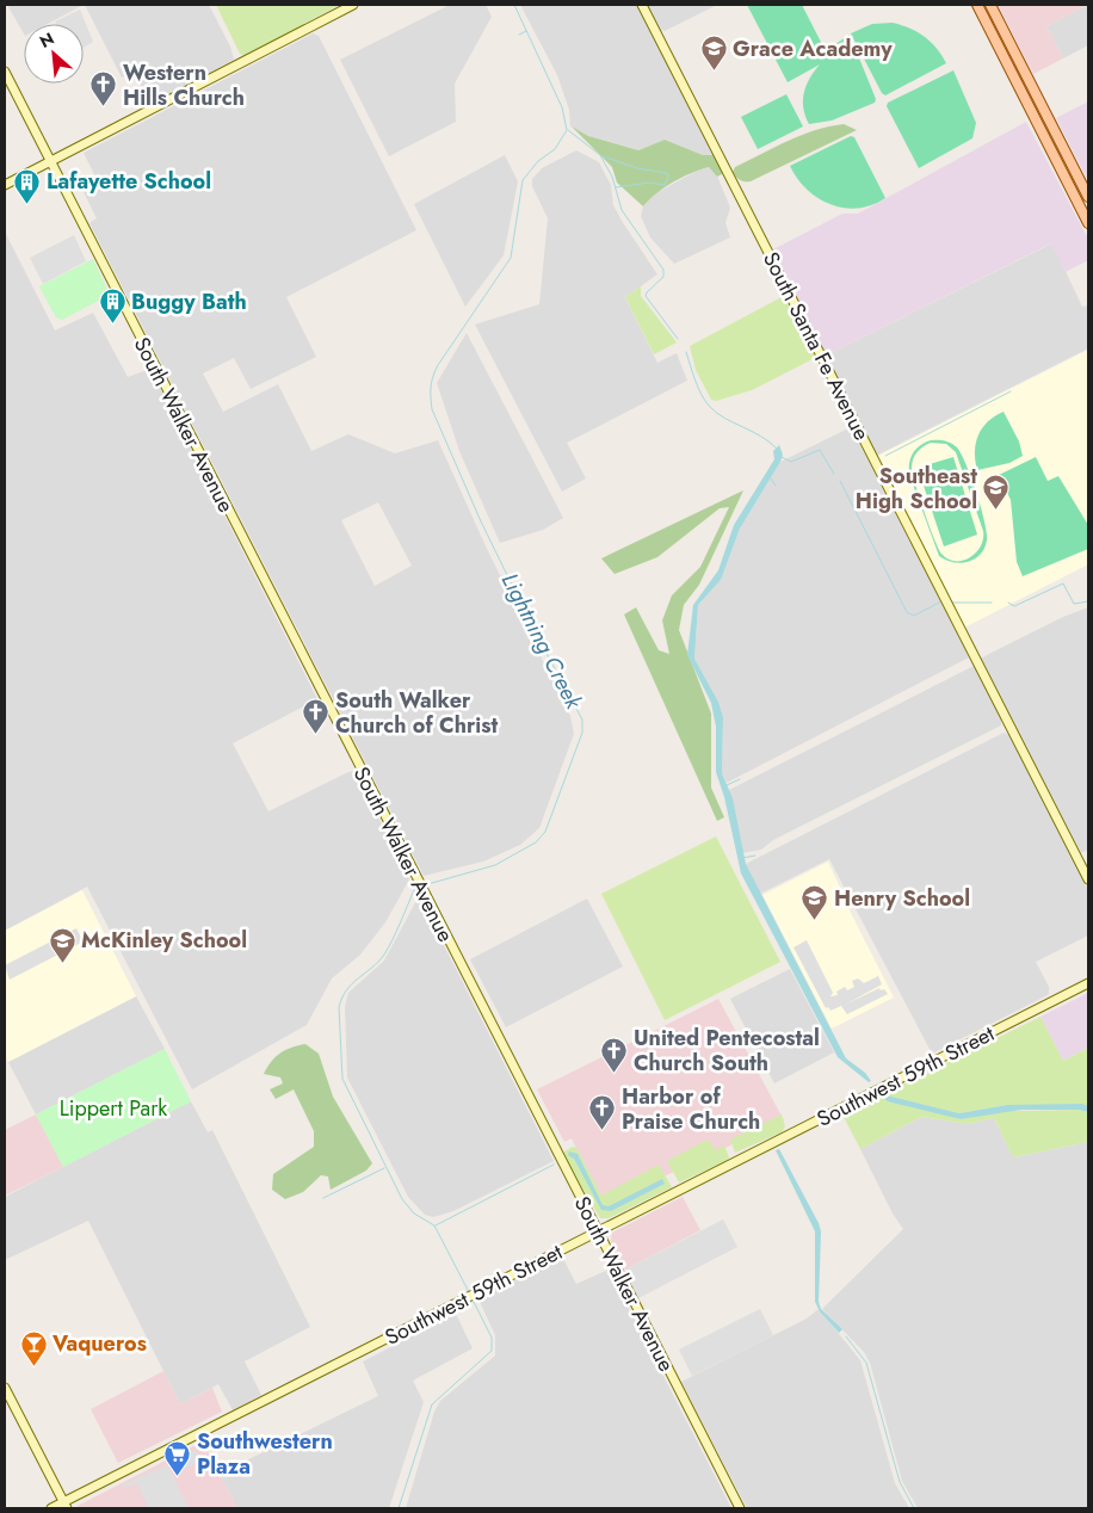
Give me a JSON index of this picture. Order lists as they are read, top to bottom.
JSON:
{
  "streets": {
    "main road": ["South Santa Fe Avenue", "South Walker Avenue", "Southwest 59th Street"]
  },
  "crossings": [
    ["South Walker Avenue", "Southwest 59th Street"]
  ],
  "water": ["Lightning Creek"],
  "parks": ["Lippert Park"],
  "places": {
    "school or university": [
      "Grace Academy",
      "Southeast High School",
      "Henry School",
      "McKinley School"
    ],
    "church": [
      "Western Hills Church",
      "South Walker Church of Christ",
      "United Pentecostal Church South",
      "Harbor of Praise Church"
    ],
    "building": ["Lafayette School", "Buggy Bath"],
    "bar": ["Vaqueros"],
    "supermarket": ["Southwestern Plaza"]
  },
  "north": "top left"
}
